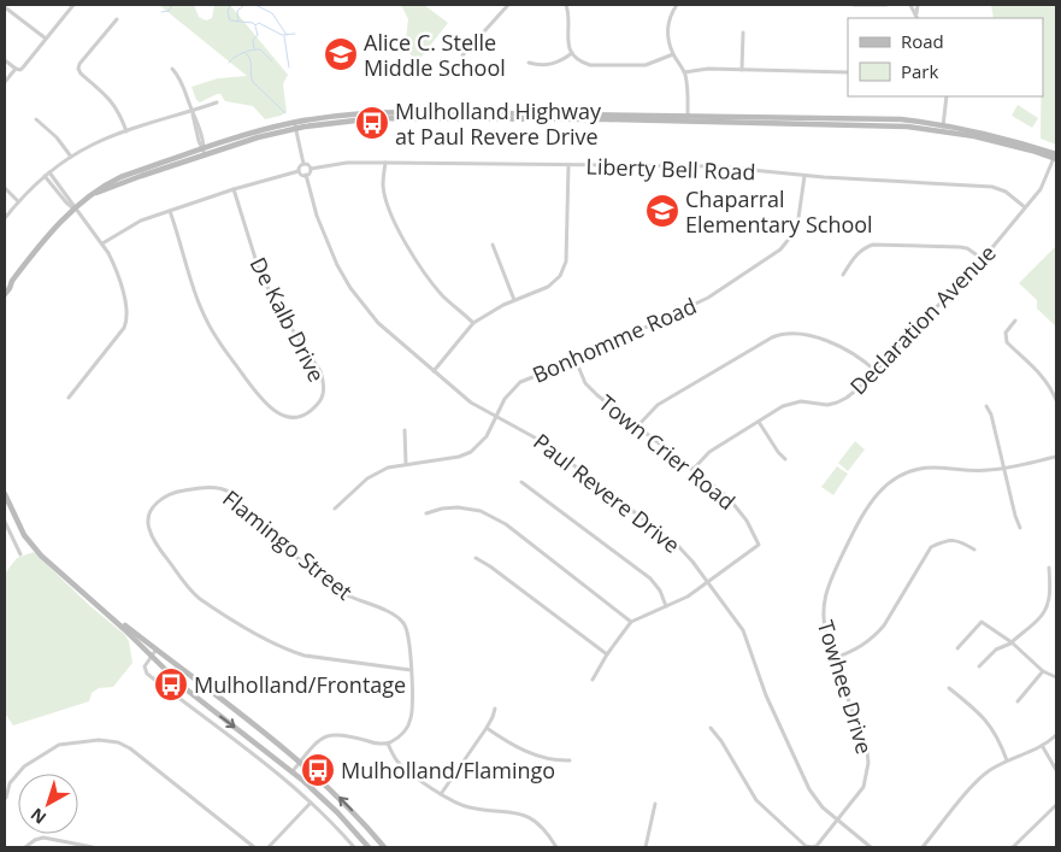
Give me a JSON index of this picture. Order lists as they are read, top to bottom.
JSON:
{
  "streets": {
    "street": [
      "Liberty Bell Road",
      "De Kalb Drive",
      "Declaration Avenue",
      "Bonhomme Road",
      "Town Crier Road",
      "Paul Revere Drive",
      "Flamingo Street",
      "Towhee Drive"
    ]
  },
  "crossings": [
    ["Liberty Bell Road", "Declaration Avenue"],
    ["Liberty Bell Road", "Bonhomme Road"],
    ["Liberty Bell Road", "Paul Revere Drive"],
    ["Declaration Avenue", "Town Crier Road"],
    ["Bonhomme Road", "Town Crier Road"],
    ["Bonhomme Road", "Paul Revere Drive"],
    ["Town Crier Road", "Paul Revere Drive"],
    ["Paul Revere Drive", "Towhee Drive"]
  ],
  "places": {
    "school or university": ["Alice C. Stelle Middle School", "Chaparral Elementary School"],
    "bus stop": ["Mulholland Highway at Paul Revere Drive", "Mulholland/Frontage", "Mulholland/Flamingo"]
  },
  "legend": ["Road", "Park"],
  "north": "bottom left"
}
